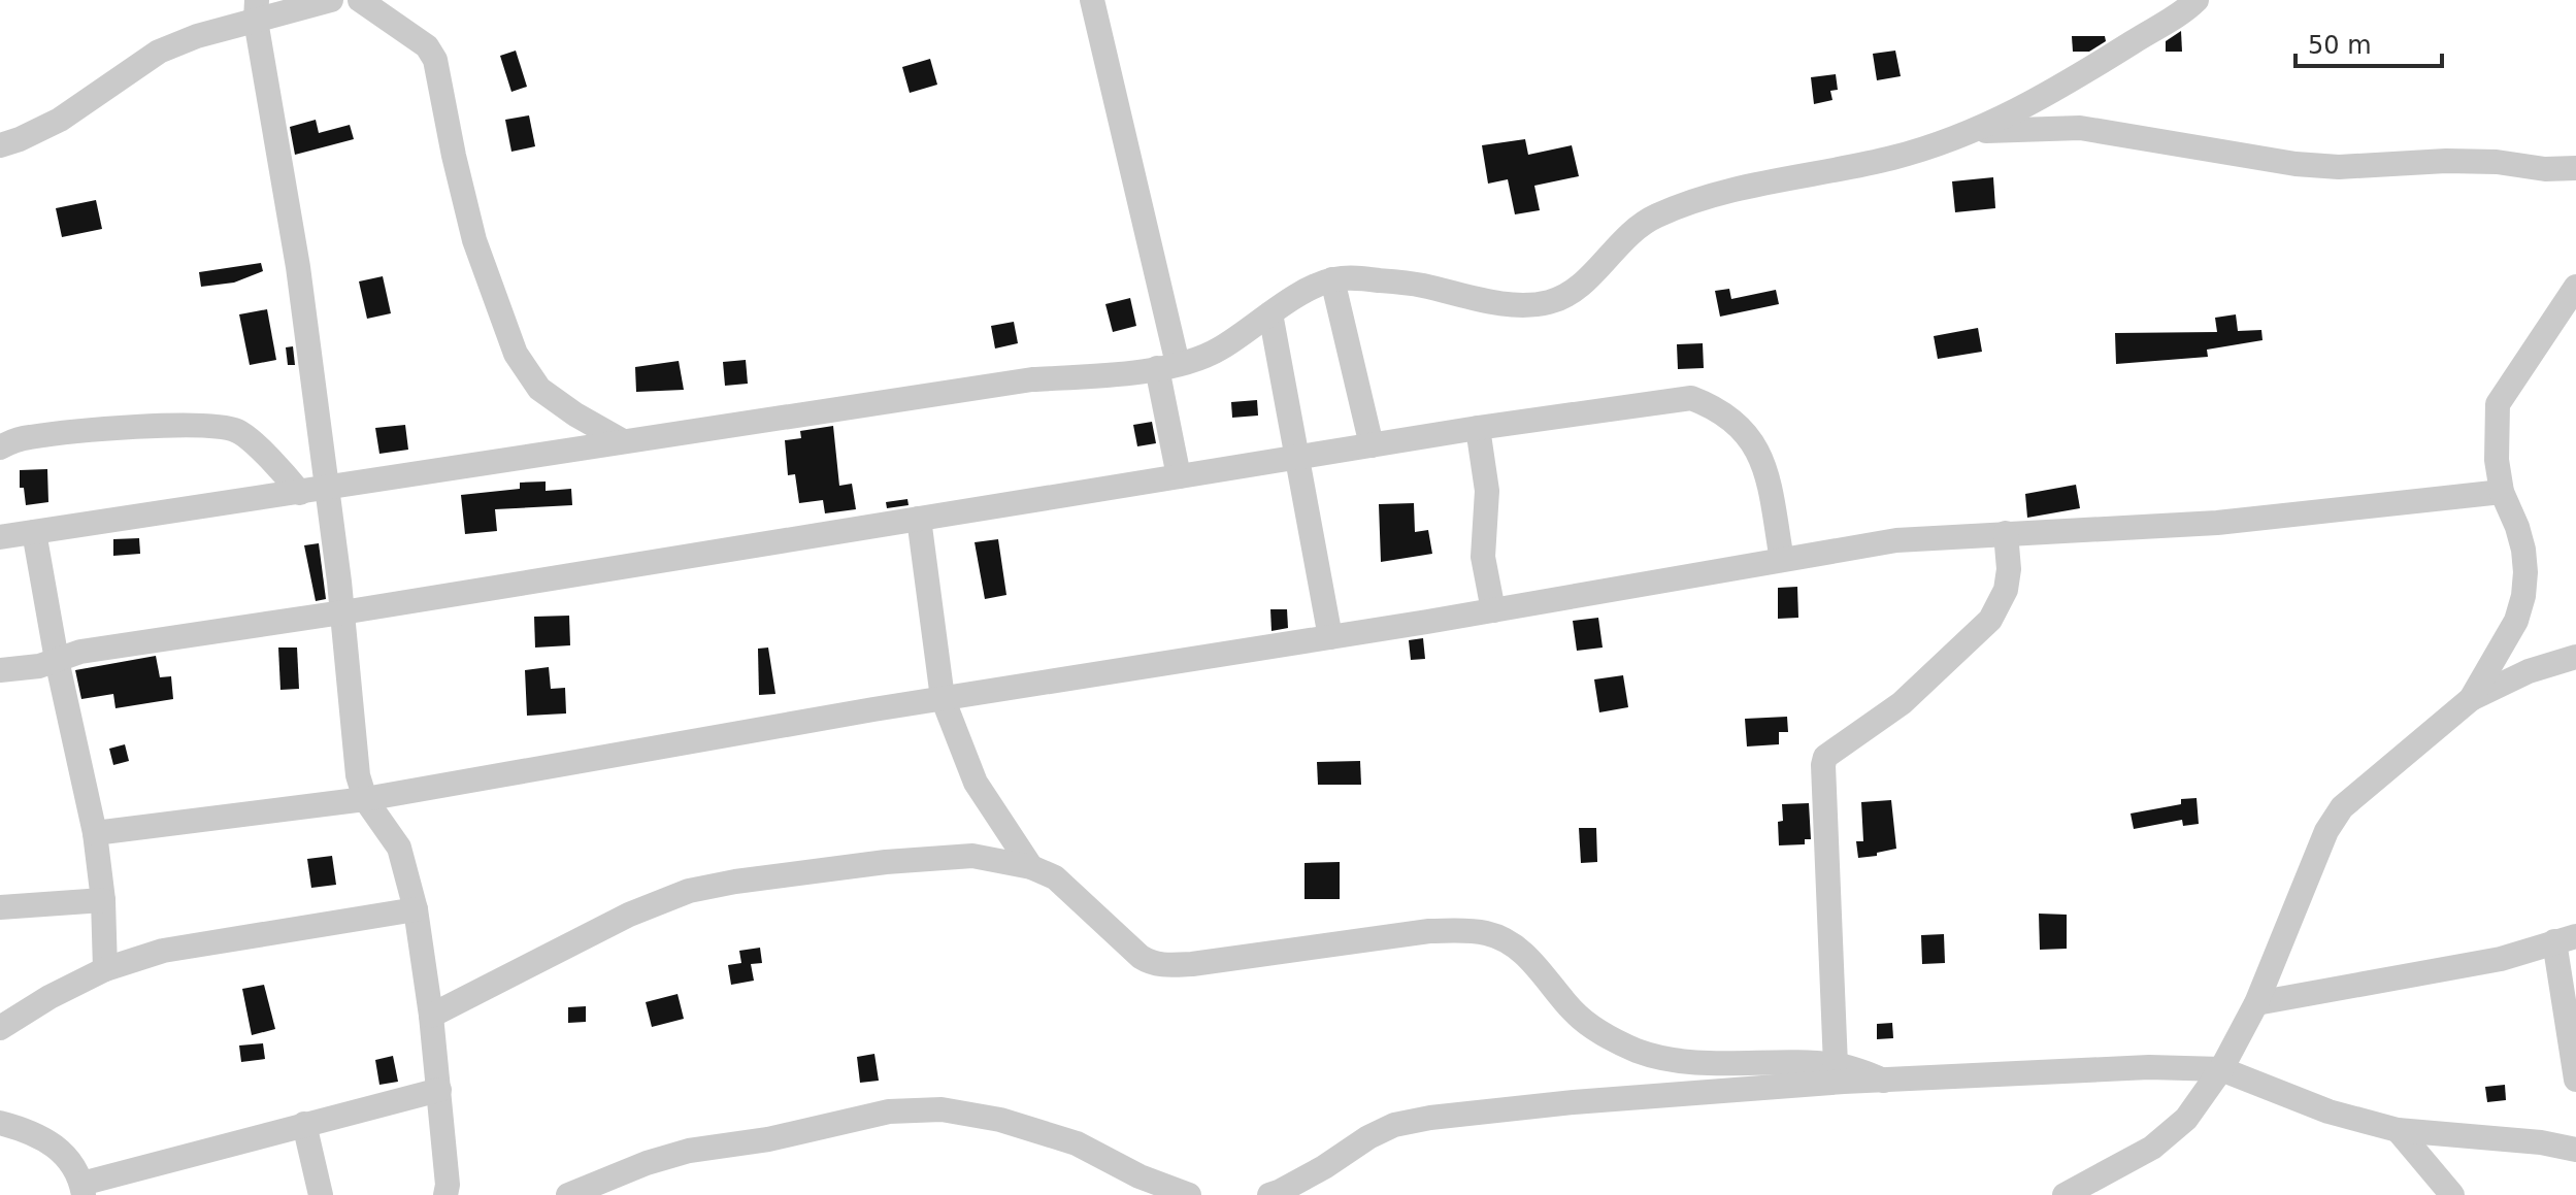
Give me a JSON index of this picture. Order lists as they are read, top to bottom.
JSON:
{
  "scale_bar": "50 m"
}
